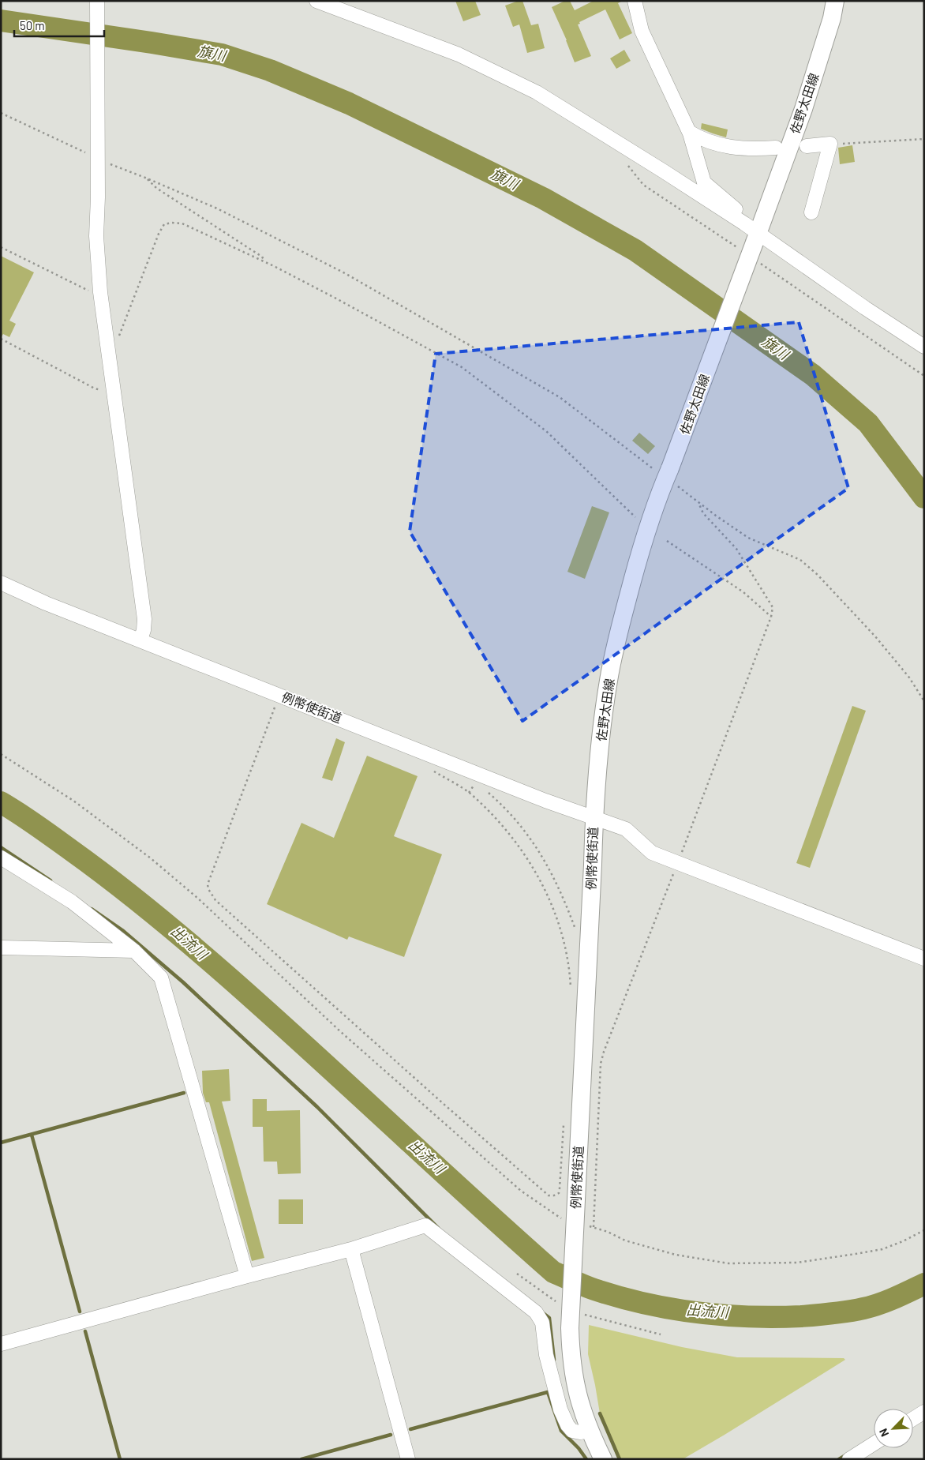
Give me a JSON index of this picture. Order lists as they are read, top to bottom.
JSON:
{
  "streets": {
    "main road": ["佐野太田線", "例幣使街道"]
  },
  "crossings": [
    ["佐野太田線", "例幣使街道"]
  ],
  "water": ["旗川", "出流川"],
  "scale_bar": "50 m",
  "north": "bottom left"
}
